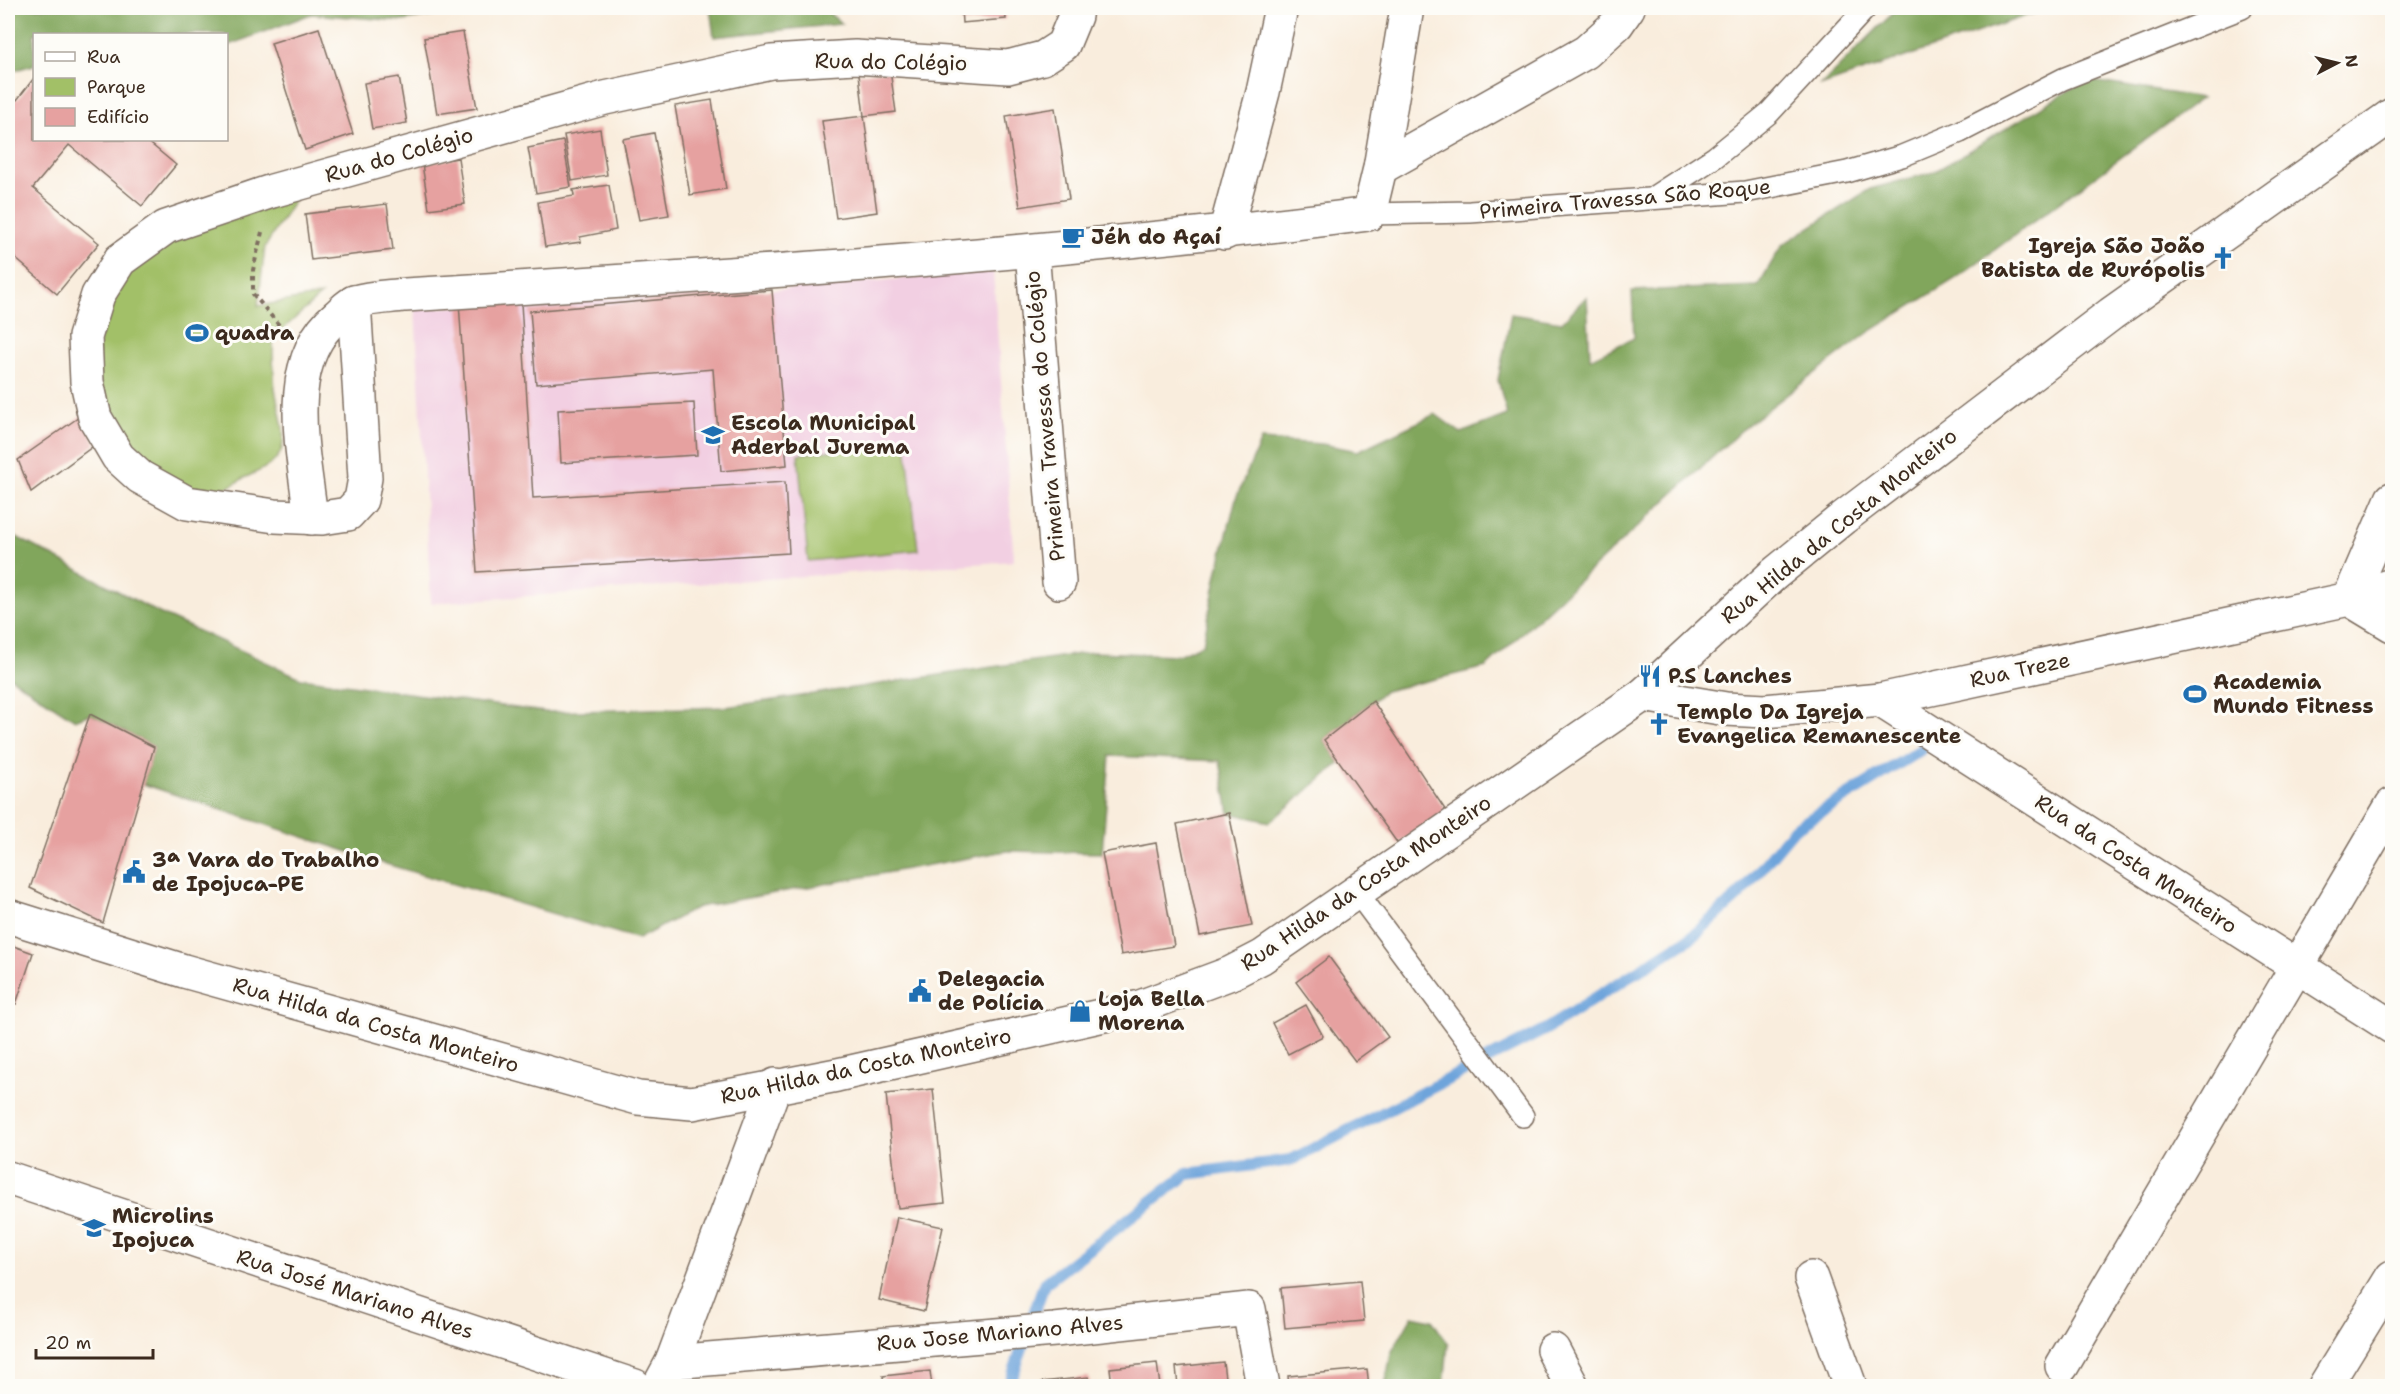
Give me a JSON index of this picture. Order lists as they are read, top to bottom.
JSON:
{
  "streets": {
    "street": [
      "Rua do Colégio",
      "Primeira Travessa do Colégio",
      "Rua Hilda da Costa Monteiro",
      "Rua Treze",
      "Rua da Costa Monteiro",
      "Rua José Mariano Alves",
      "Rua Jose Mariano Alves"
    ],
    "lane": ["Primeira Travessa São Roque"]
  },
  "crossings": [
    ["Rua Hilda da Costa Monteiro", "Rua Treze"],
    ["Rua Treze", "Rua da Costa Monteiro"]
  ],
  "places": {
    "cafe": ["Jéh do Açaí"],
    "church": ["Igreja São João Batista de Rurópolis", "Templo Da Igreja Evangelica Remanescente"],
    "sports": ["quadra", "Academia Mundo Fitness"],
    "school or university": ["Escola Municipal Aderbal Jurema", "Microlins Ipojuca"],
    "restaurant": ["P.S Lanches"],
    "public building": ["3ª Vara do Trabalho de Ipojuca-PE", "Delegacia de Polícia"],
    "shop": ["Loja Bella Morena"]
  },
  "legend": ["Rua", "Parque", "Edifício"],
  "scale_bar": "20 m",
  "north": "right"
}
